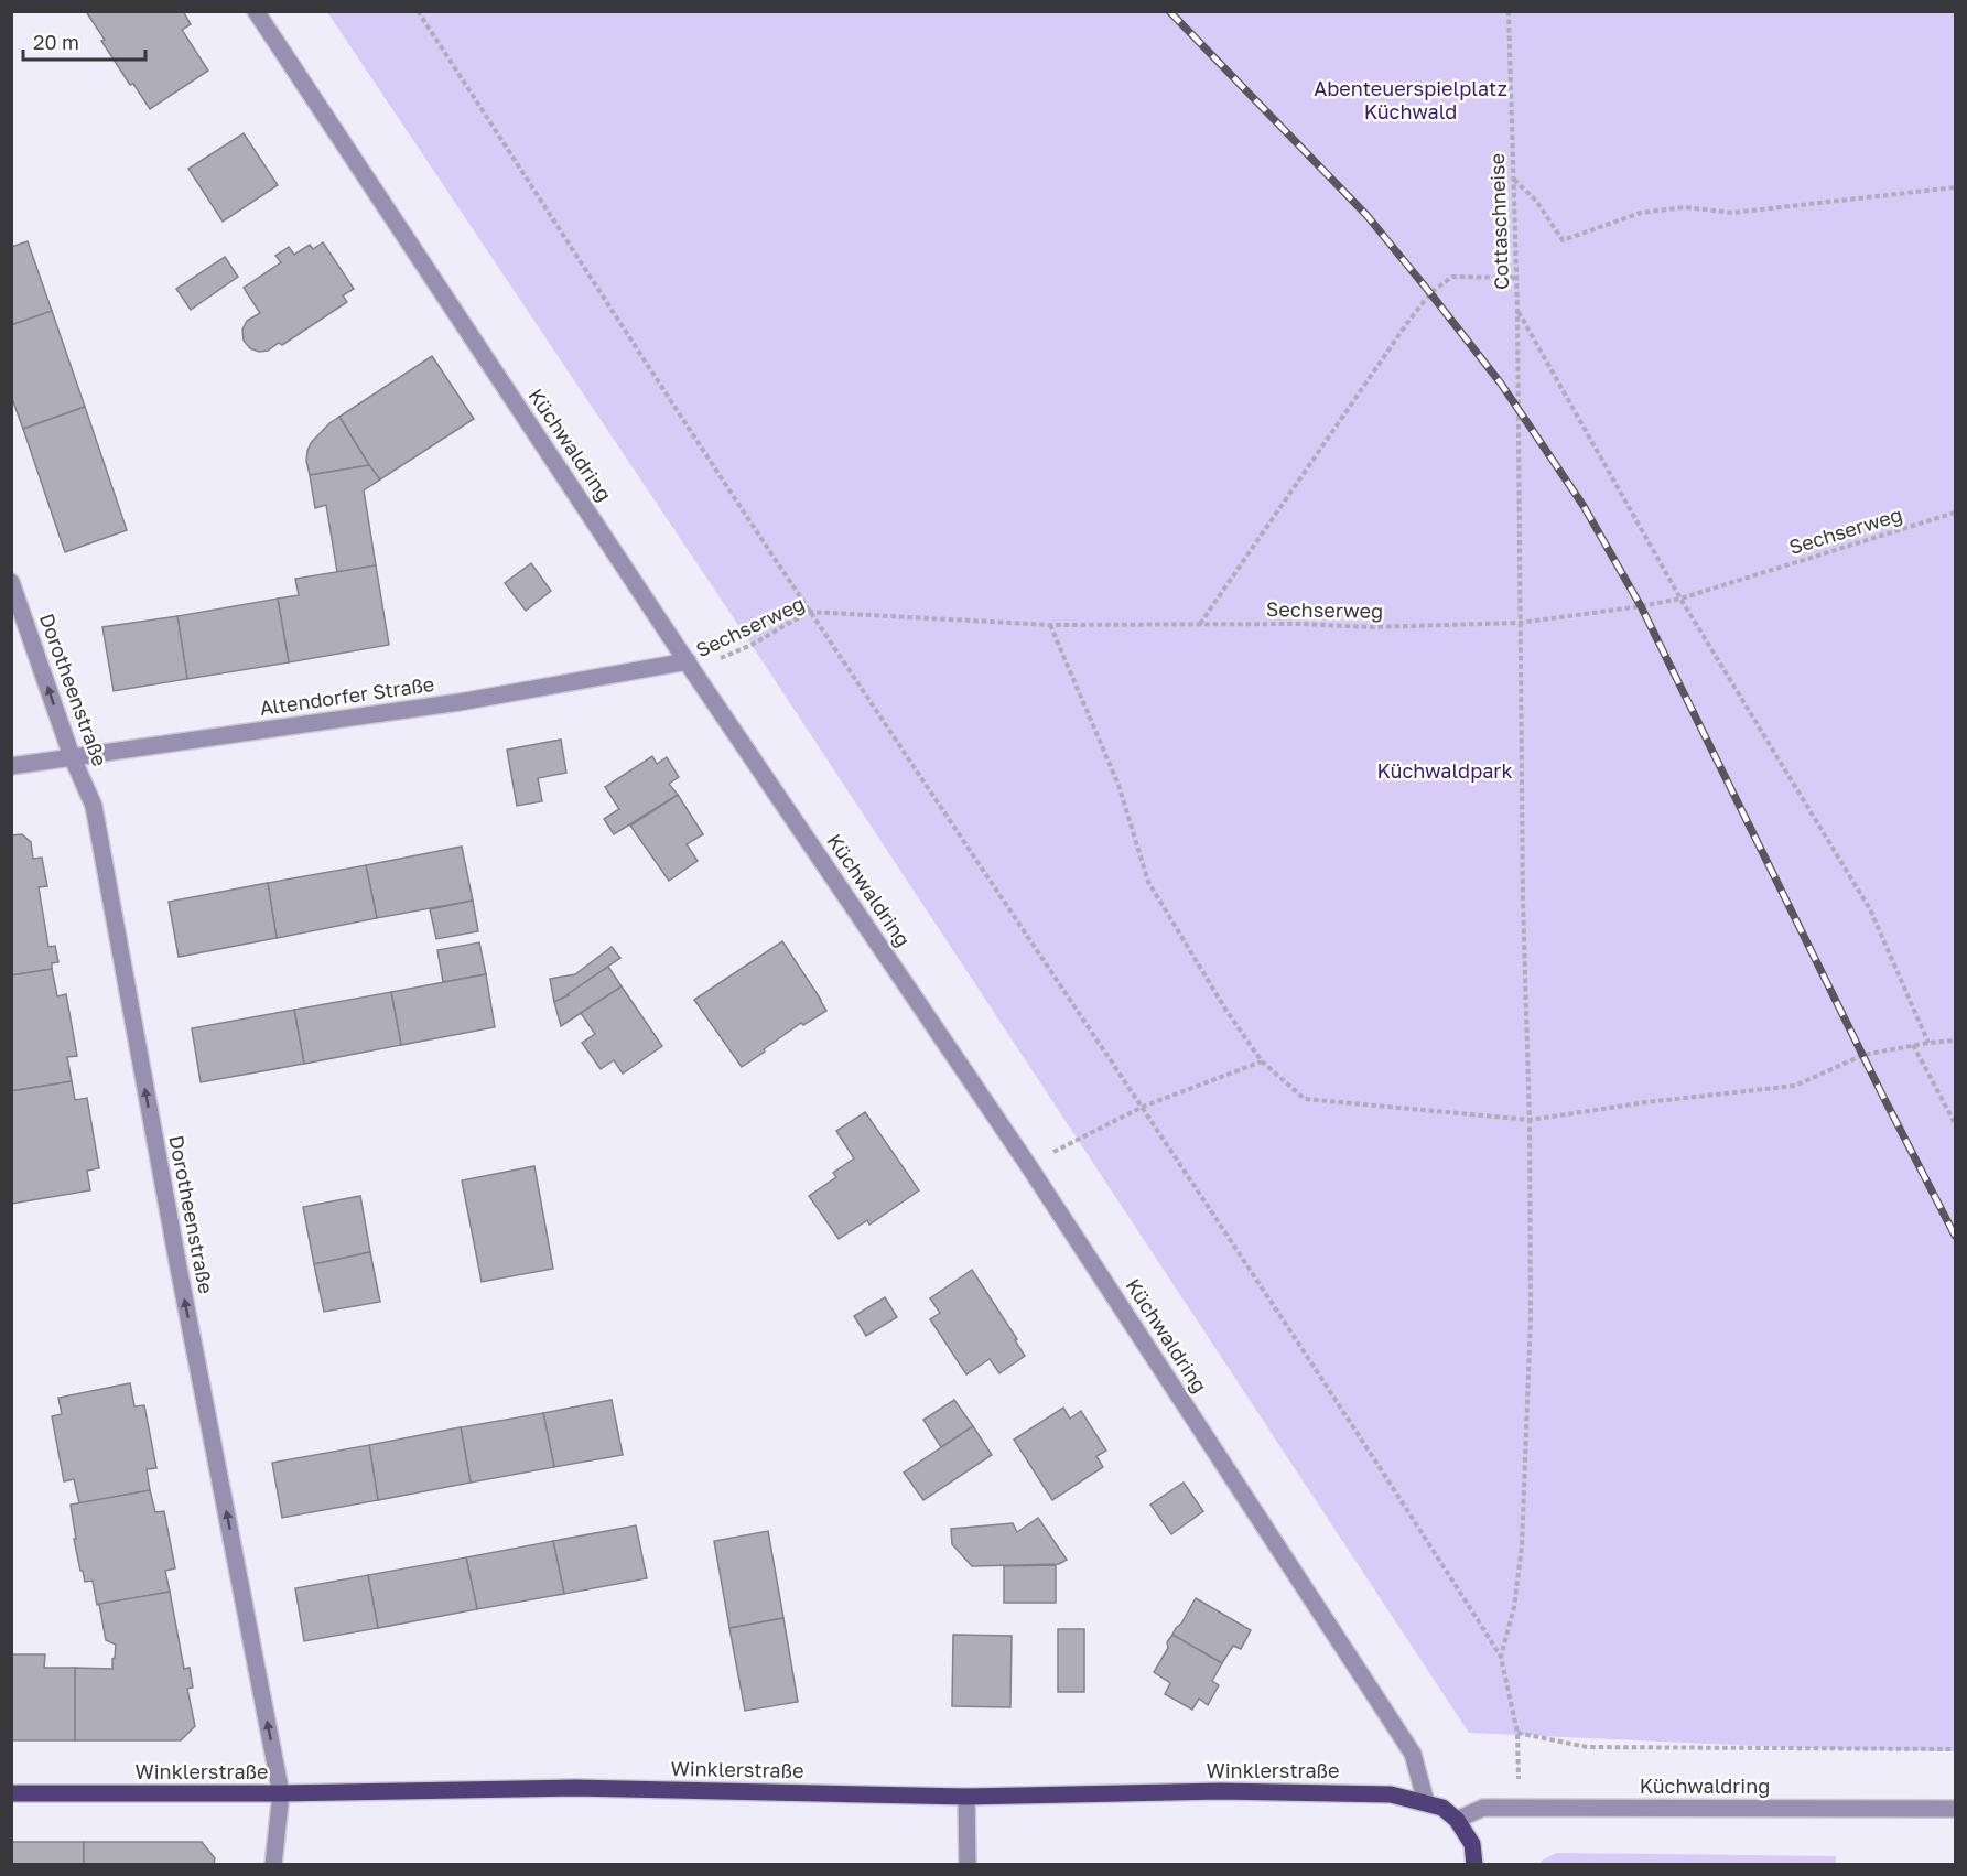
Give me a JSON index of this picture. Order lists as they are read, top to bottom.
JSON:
{
  "streets": {
    "main road": ["Winklerstraße"],
    "street": ["Küchwaldring", "Dorotheenstraße", "Altendorfer Straße"],
    "path": ["Cottaschneise", "Sechserweg"]
  },
  "crossings": [
    ["Cottaschneise", "Sechserweg"],
    ["Küchwaldring", "Sechserweg"],
    ["Küchwaldring", "Altendorfer Straße"],
    ["Küchwaldring", "Winklerstraße"],
    ["Sechserweg", "Altendorfer Straße"],
    ["Dorotheenstraße", "Altendorfer Straße"],
    ["Dorotheenstraße", "Winklerstraße"]
  ],
  "one_way": ["Dorotheenstraße"],
  "parks": ["Abenteuerspielplatz Küchwald", "Küchwaldpark"],
  "scale_bar": "20 m"
}
